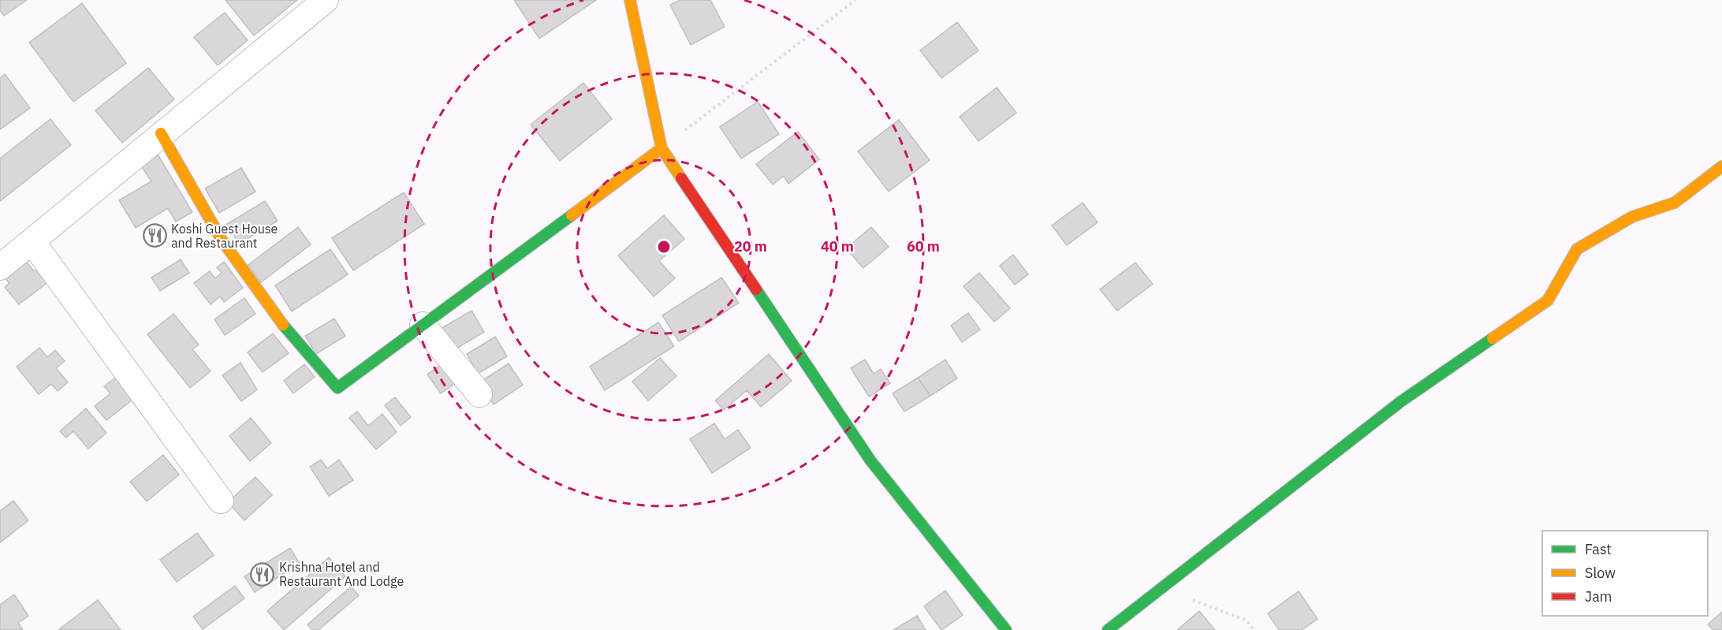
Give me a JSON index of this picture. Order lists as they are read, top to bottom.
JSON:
{
  "places": {
    "restaurant": ["Koshi Guest House and Restaurant", "Krishna Hotel and Restaurant And Lodge"]
  },
  "legend": ["Fast", "Slow", "Jam"],
  "rings": ["20 m", "40 m", "60 m"]
}
